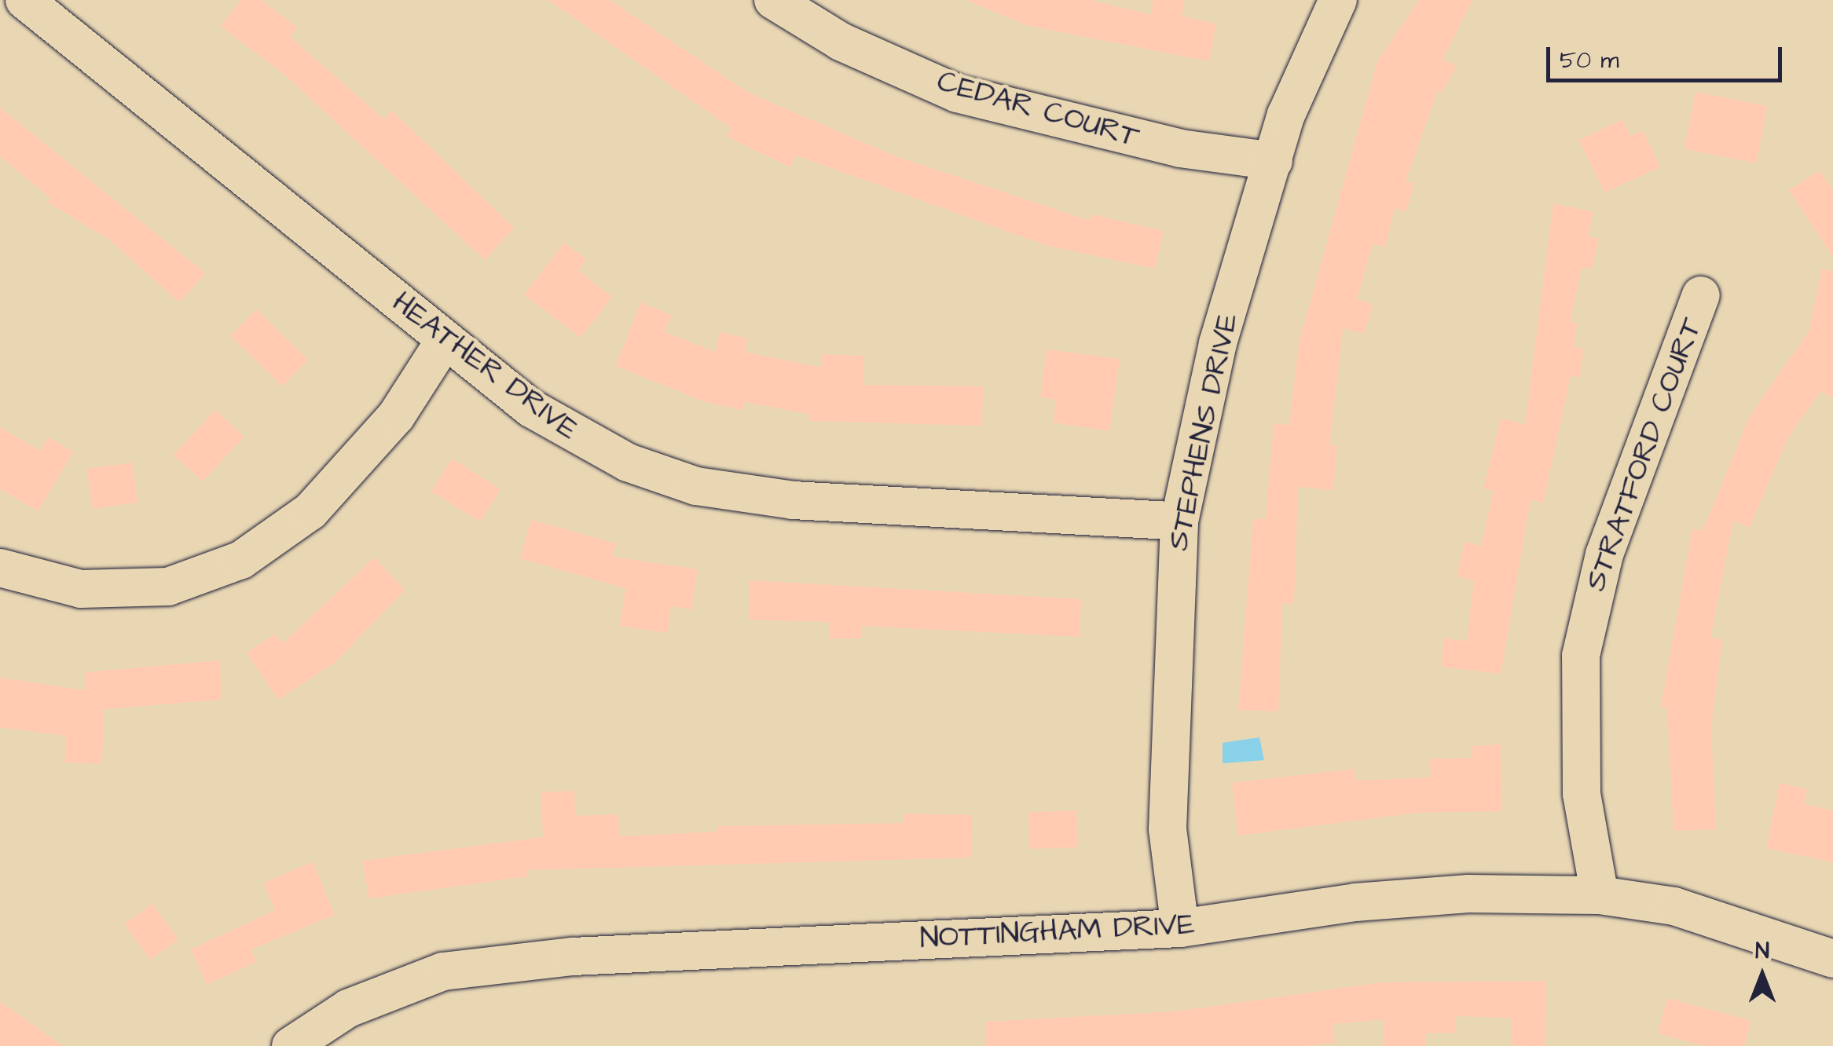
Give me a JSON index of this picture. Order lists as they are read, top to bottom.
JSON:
{
  "streets": {
    "street": [
      "CEDAR COURT",
      "HEATHER DRIVE",
      "STEPHENS DRIVE",
      "STRATFORD COURT",
      "NOTTINGHAM DRIVE"
    ]
  },
  "crossings": [
    ["CEDAR COURT", "STEPHENS DRIVE"],
    ["HEATHER DRIVE", "STEPHENS DRIVE"],
    ["STEPHENS DRIVE", "NOTTINGHAM DRIVE"],
    ["STRATFORD COURT", "NOTTINGHAM DRIVE"]
  ],
  "scale_bar": "50 m",
  "north": "top"
}
